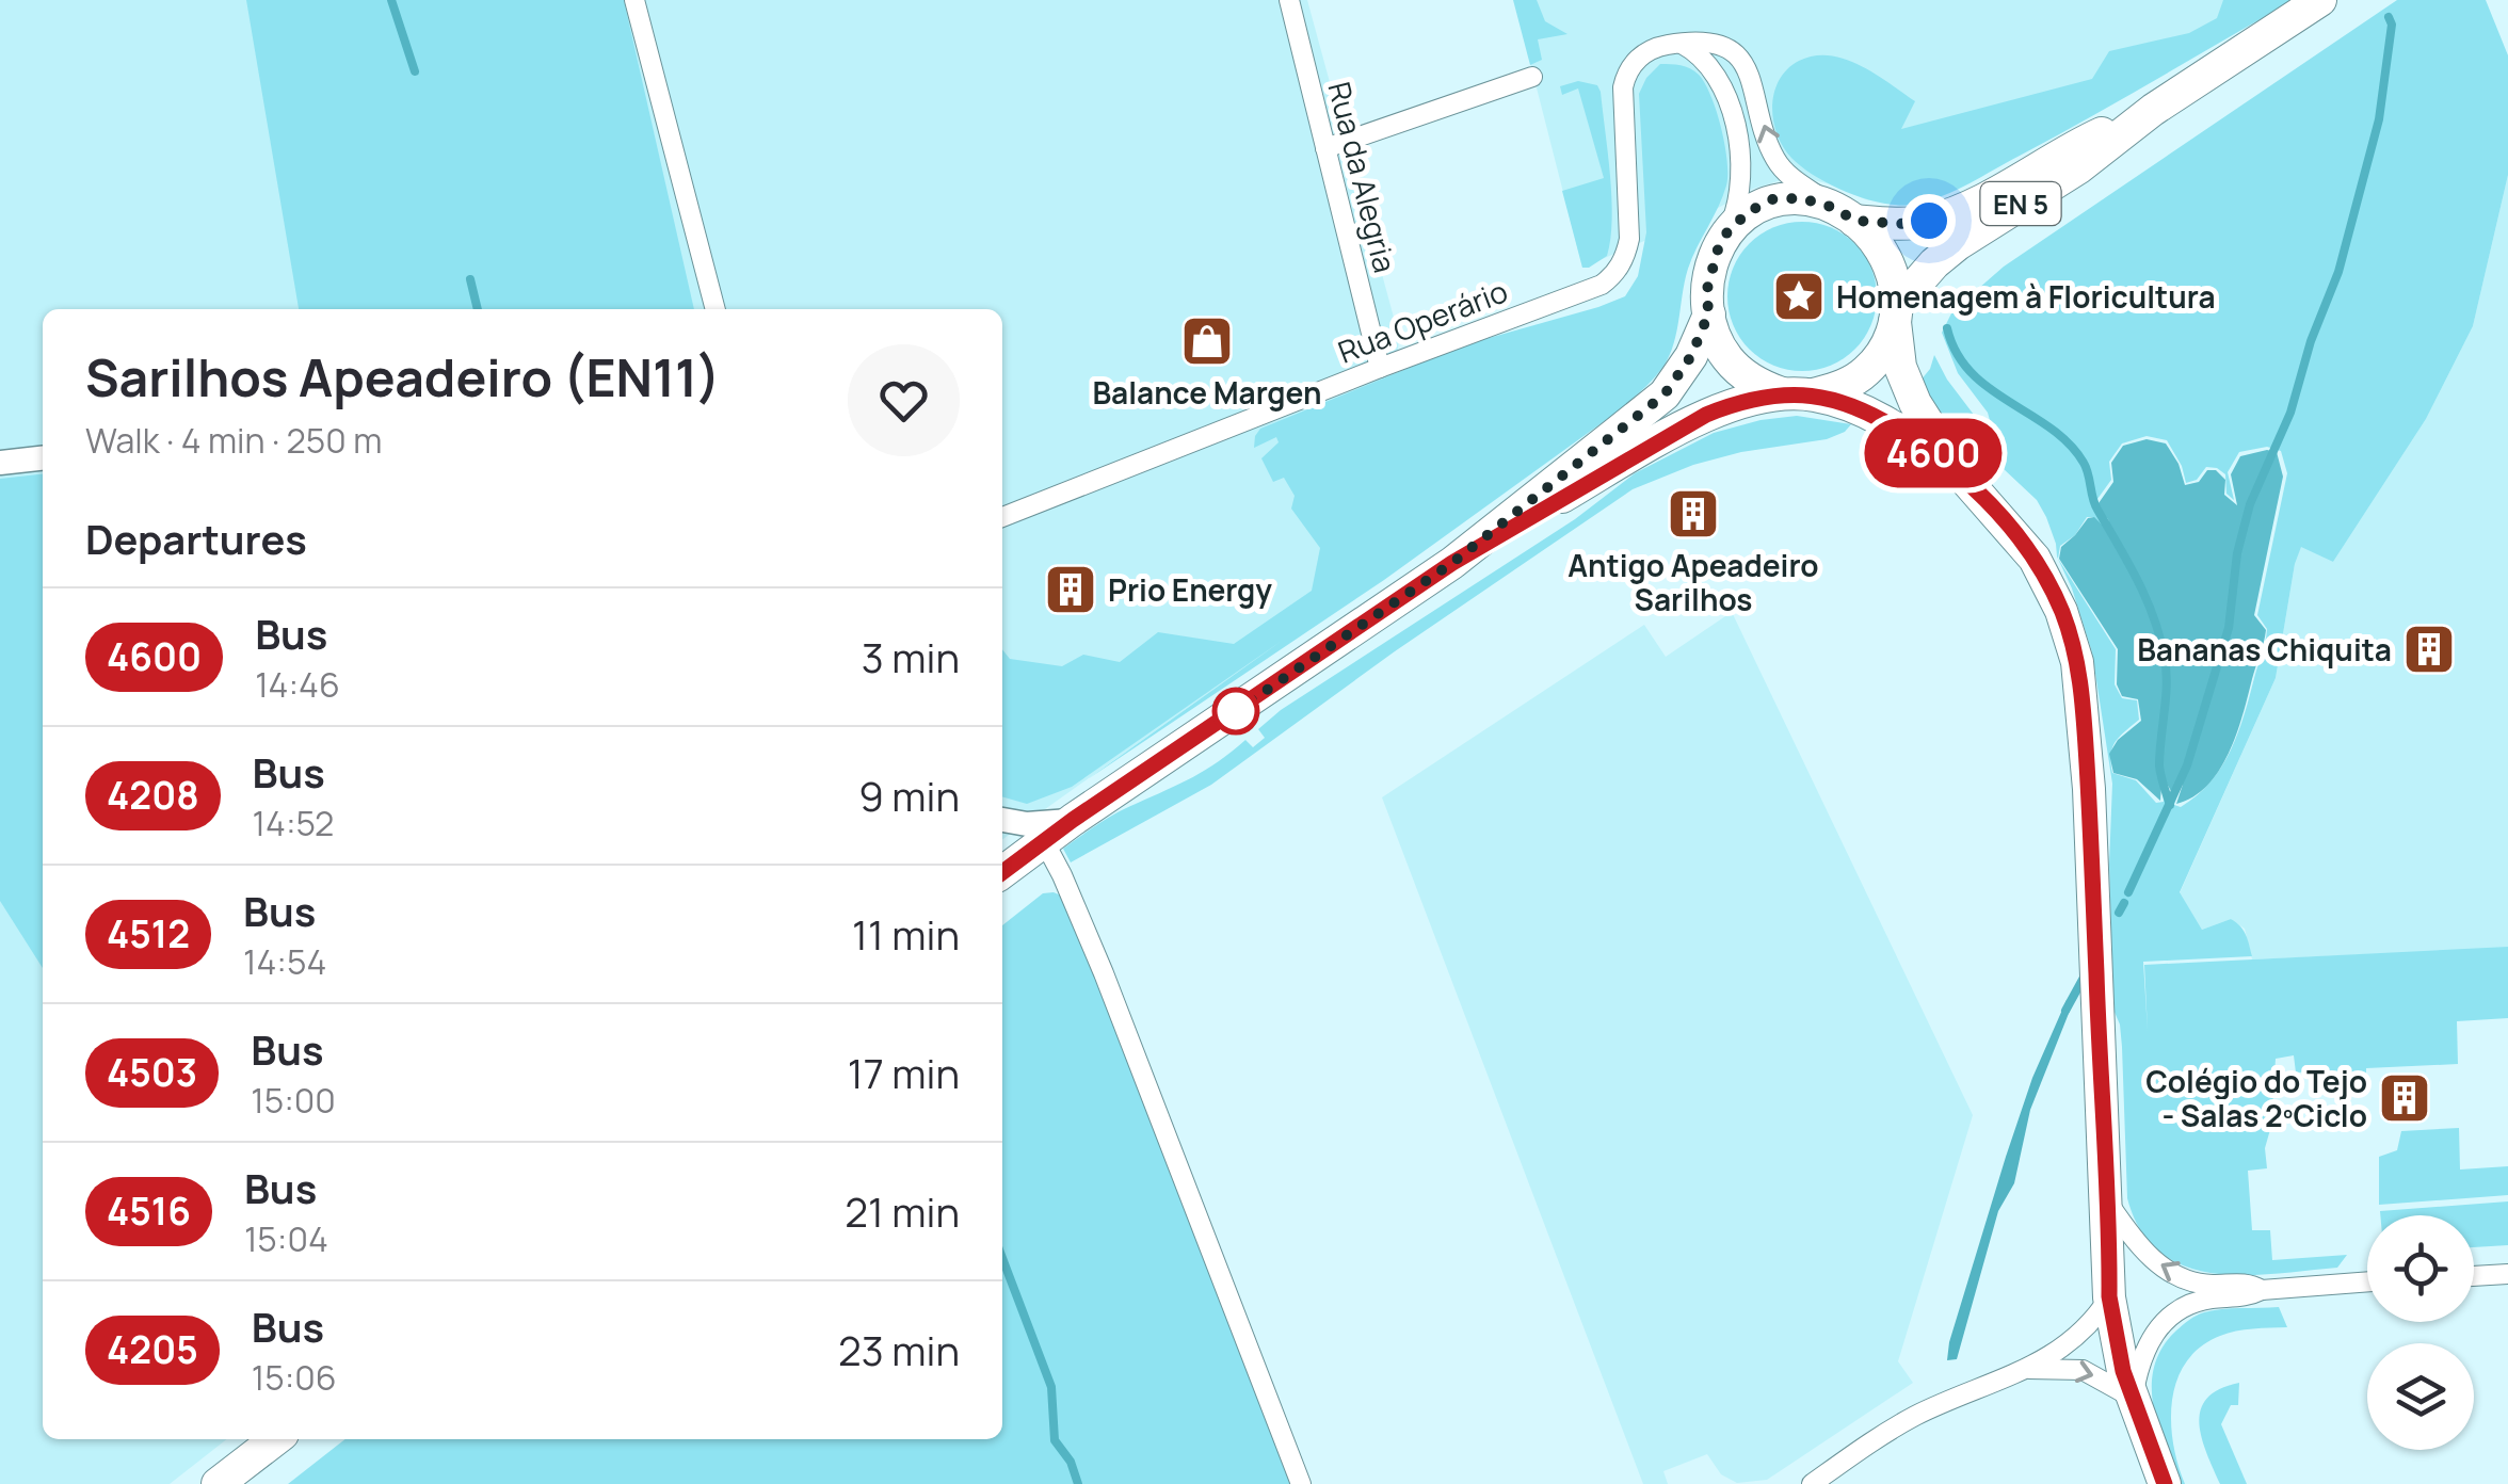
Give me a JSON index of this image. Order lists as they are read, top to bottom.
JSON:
{
  "streets": {
    "main road": ["EN 5"],
    "street": ["Rua da Alegria", "Rua Operário"]
  },
  "crossings": [
    ["Rua da Alegria", "Rua Operário"]
  ],
  "places": {
    "place": ["Homenagem à Floricultura"],
    "shop": ["Balance Margen"],
    "building": [
      "Antigo Apeadeiro Sarilhos",
      "Prio Energy",
      "Bananas Chiquita",
      "Colégio do Tejo - Salas 2ºCiclo"
    ]
  },
  "lines": ["bus line 4600"],
  "page": {
    "on_map": "4600",
    "heading": [
      ["Sarilhos Apeadeiro (EN11)", "Walk · 4 min · 250 m"],
      "Departures"
    ],
    "list": [
      {
        "mark": "4600",
        "name": "Bus",
        "note": "14:46",
        "value": "3 min"
      },
      {
        "mark": "4208",
        "name": "Bus",
        "note": "14:52",
        "value": "9 min"
      },
      {
        "mark": "4512",
        "name": "Bus",
        "note": "14:54",
        "value": "11 min"
      },
      {
        "mark": "4503",
        "name": "Bus",
        "note": "15:00",
        "value": "17 min"
      },
      {
        "mark": "4516",
        "name": "Bus",
        "note": "15:04",
        "value": "21 min"
      },
      {
        "mark": "4205",
        "name": "Bus",
        "note": "15:06",
        "value": "23 min"
      }
    ]
  }
}
